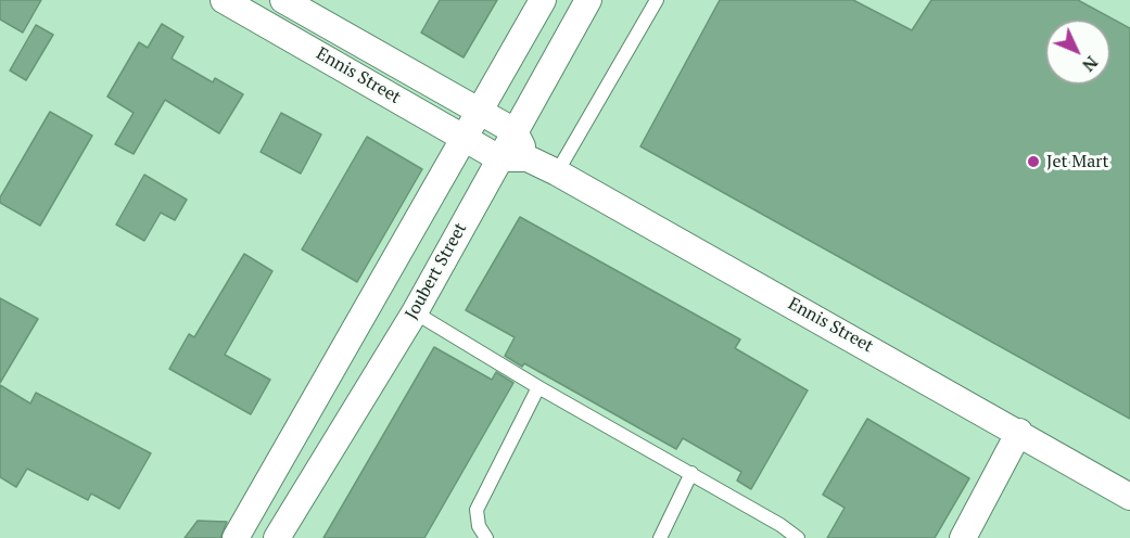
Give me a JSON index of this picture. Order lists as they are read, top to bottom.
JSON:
{
  "streets": {
    "street": ["Ennis Street", "Joubert Street"]
  },
  "crossings": [
    ["Ennis Street", "Joubert Street"]
  ],
  "places": ["Jet Mart"],
  "north": "bottom right"
}
